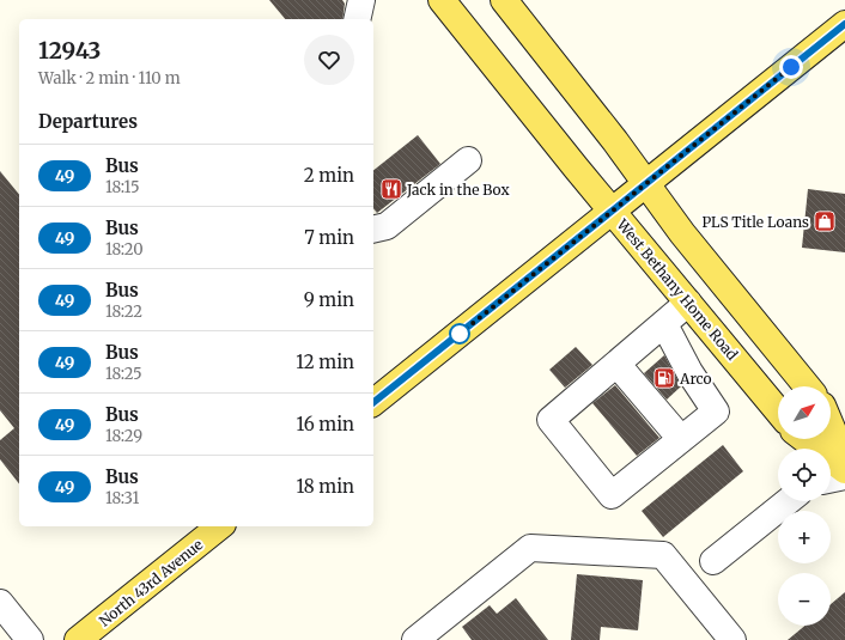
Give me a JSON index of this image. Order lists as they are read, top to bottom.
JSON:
{
  "streets": {
    "main road": ["West Bethany Home Road", "North 43rd Avenue"]
  },
  "places": {
    "restaurant": ["Jack in the Box"],
    "shop": ["PLS Title Loans"],
    "fuel station": ["Arco"]
  },
  "lines": ["bus line 49"],
  "north": "top right",
  "page": {
    "heading": [
      ["12943", "Walk · 2 min · 110 m"],
      "Departures"
    ],
    "list": [
      {
        "mark": "49",
        "name": "Bus",
        "note": "18:15",
        "value": "2 min"
      },
      {
        "mark": "49",
        "name": "Bus",
        "note": "18:20",
        "value": "7 min"
      },
      {
        "mark": "49",
        "name": "Bus",
        "note": "18:22",
        "value": "9 min"
      },
      {
        "mark": "49",
        "name": "Bus",
        "note": "18:25",
        "value": "12 min"
      },
      {
        "mark": "49",
        "name": "Bus",
        "note": "18:29",
        "value": "16 min"
      },
      {
        "mark": "49",
        "name": "Bus",
        "note": "18:31",
        "value": "18 min"
      }
    ],
    "map_buttons": ["+", "−"]
  }
}
